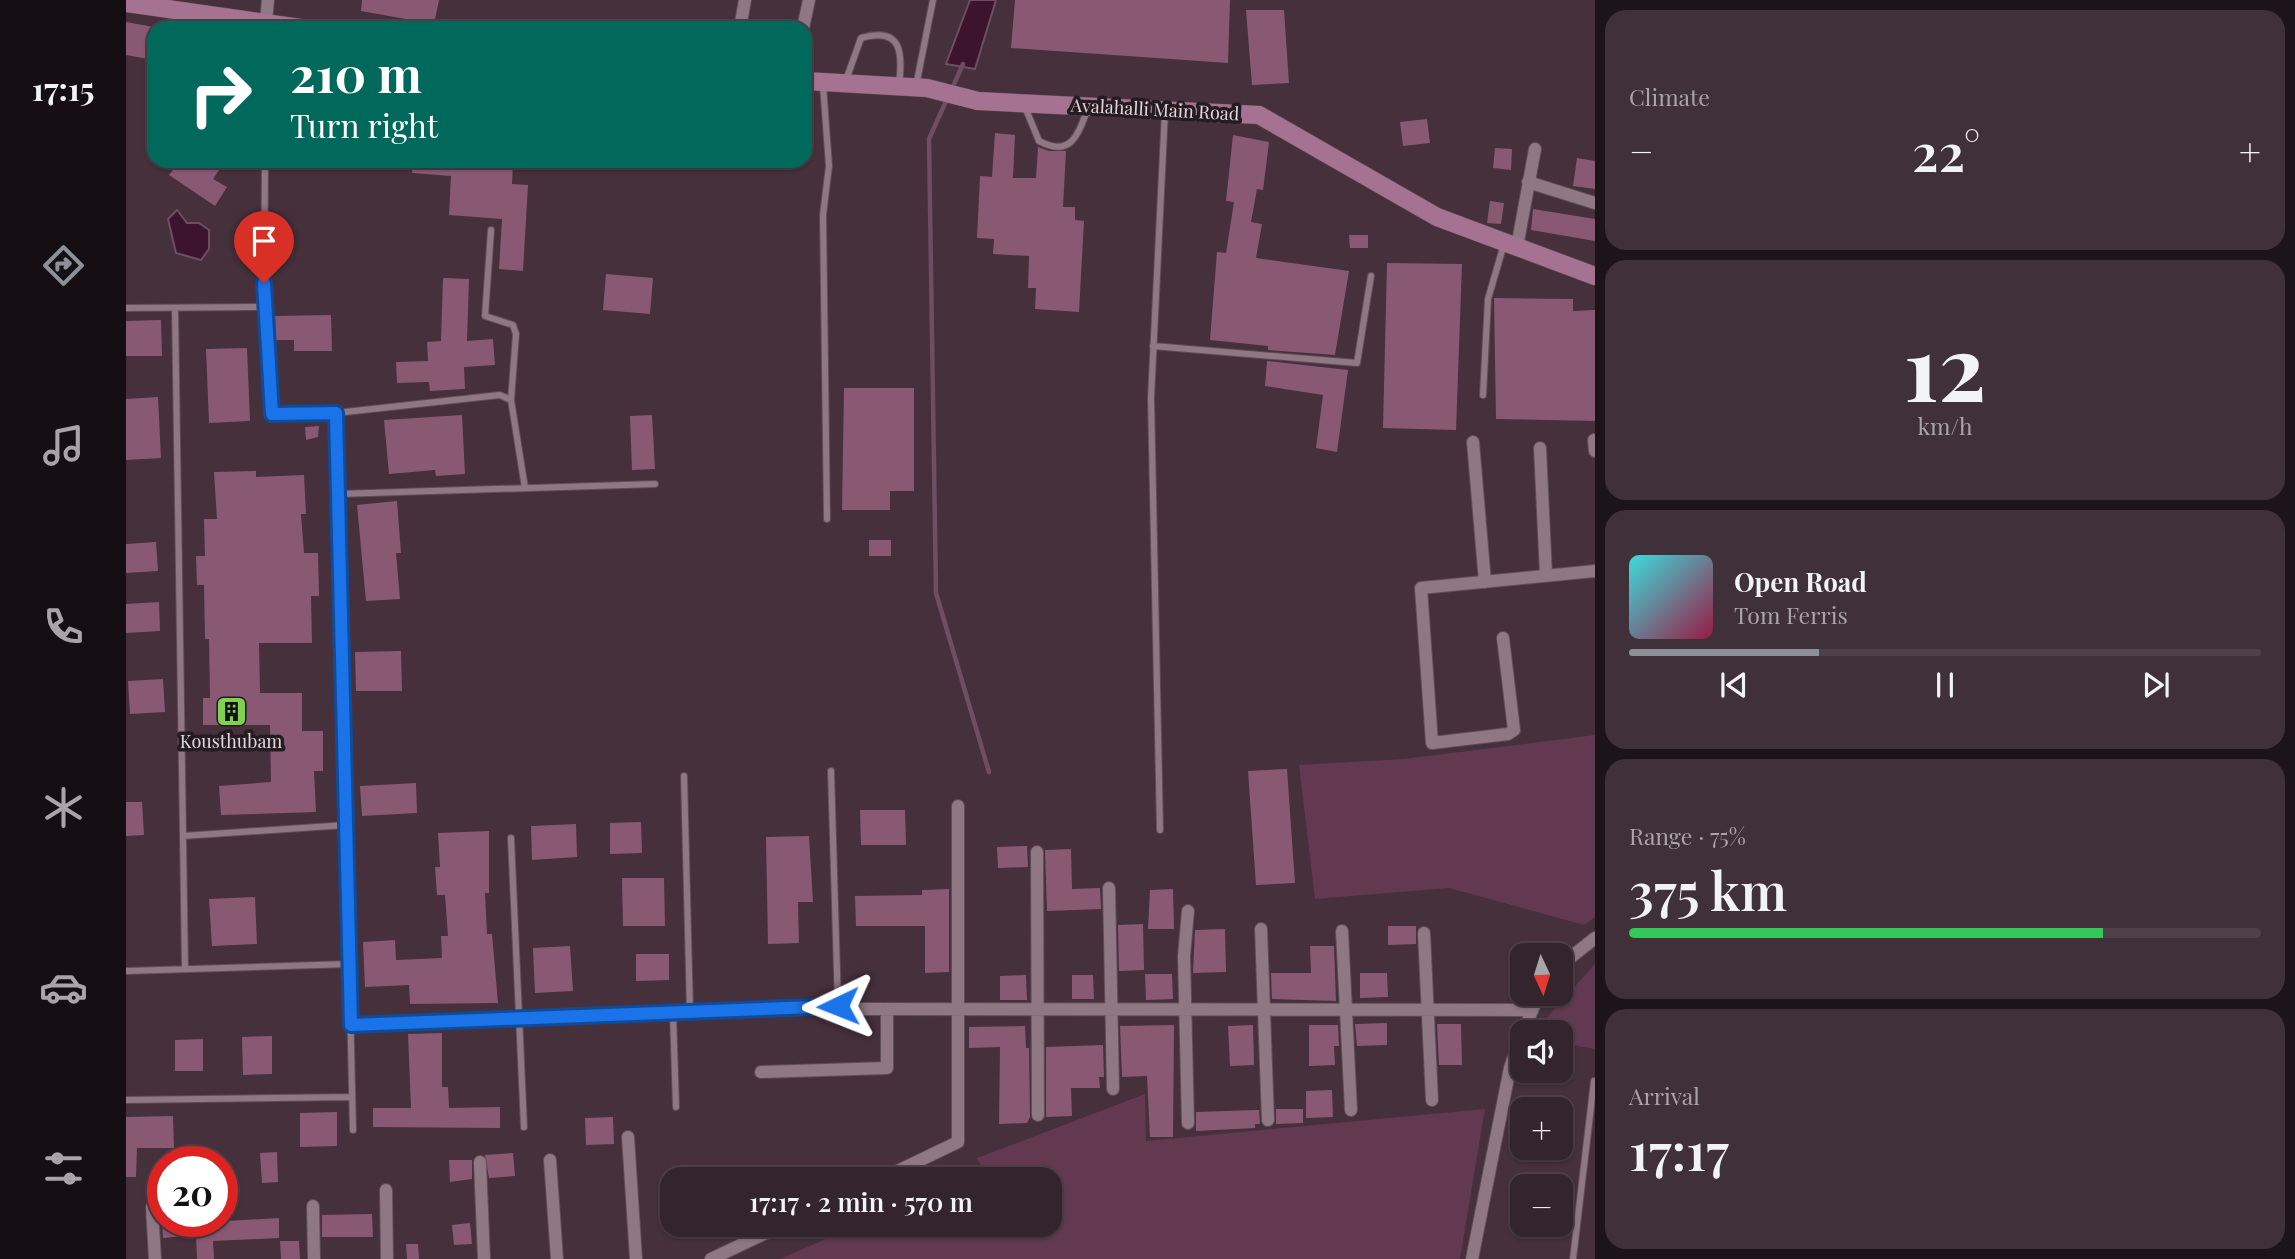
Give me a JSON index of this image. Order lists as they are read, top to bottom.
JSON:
{
  "streets": {
    "main road": ["Avalahalli Main Road"]
  },
  "places": {
    "building": ["Kousthubam"]
  },
  "north": "bottom",
  "page": {
    "tabs": "17:15",
    "tile": [
      "Climate",
      ["12", "km/h"],
      ["Range · 75%", "375 km"],
      ["Arrival", "17:17"]
    ],
    "turn": ["210 m", "Turn right"],
    "heat": ["−", "22°", "+"],
    "song": ["Open Road", "Tom Ferris"],
    "map_buttons": ["+", "−"],
    "limit": "20",
    "trip": "17:17 · 2 min · 570 m"
  }
}
